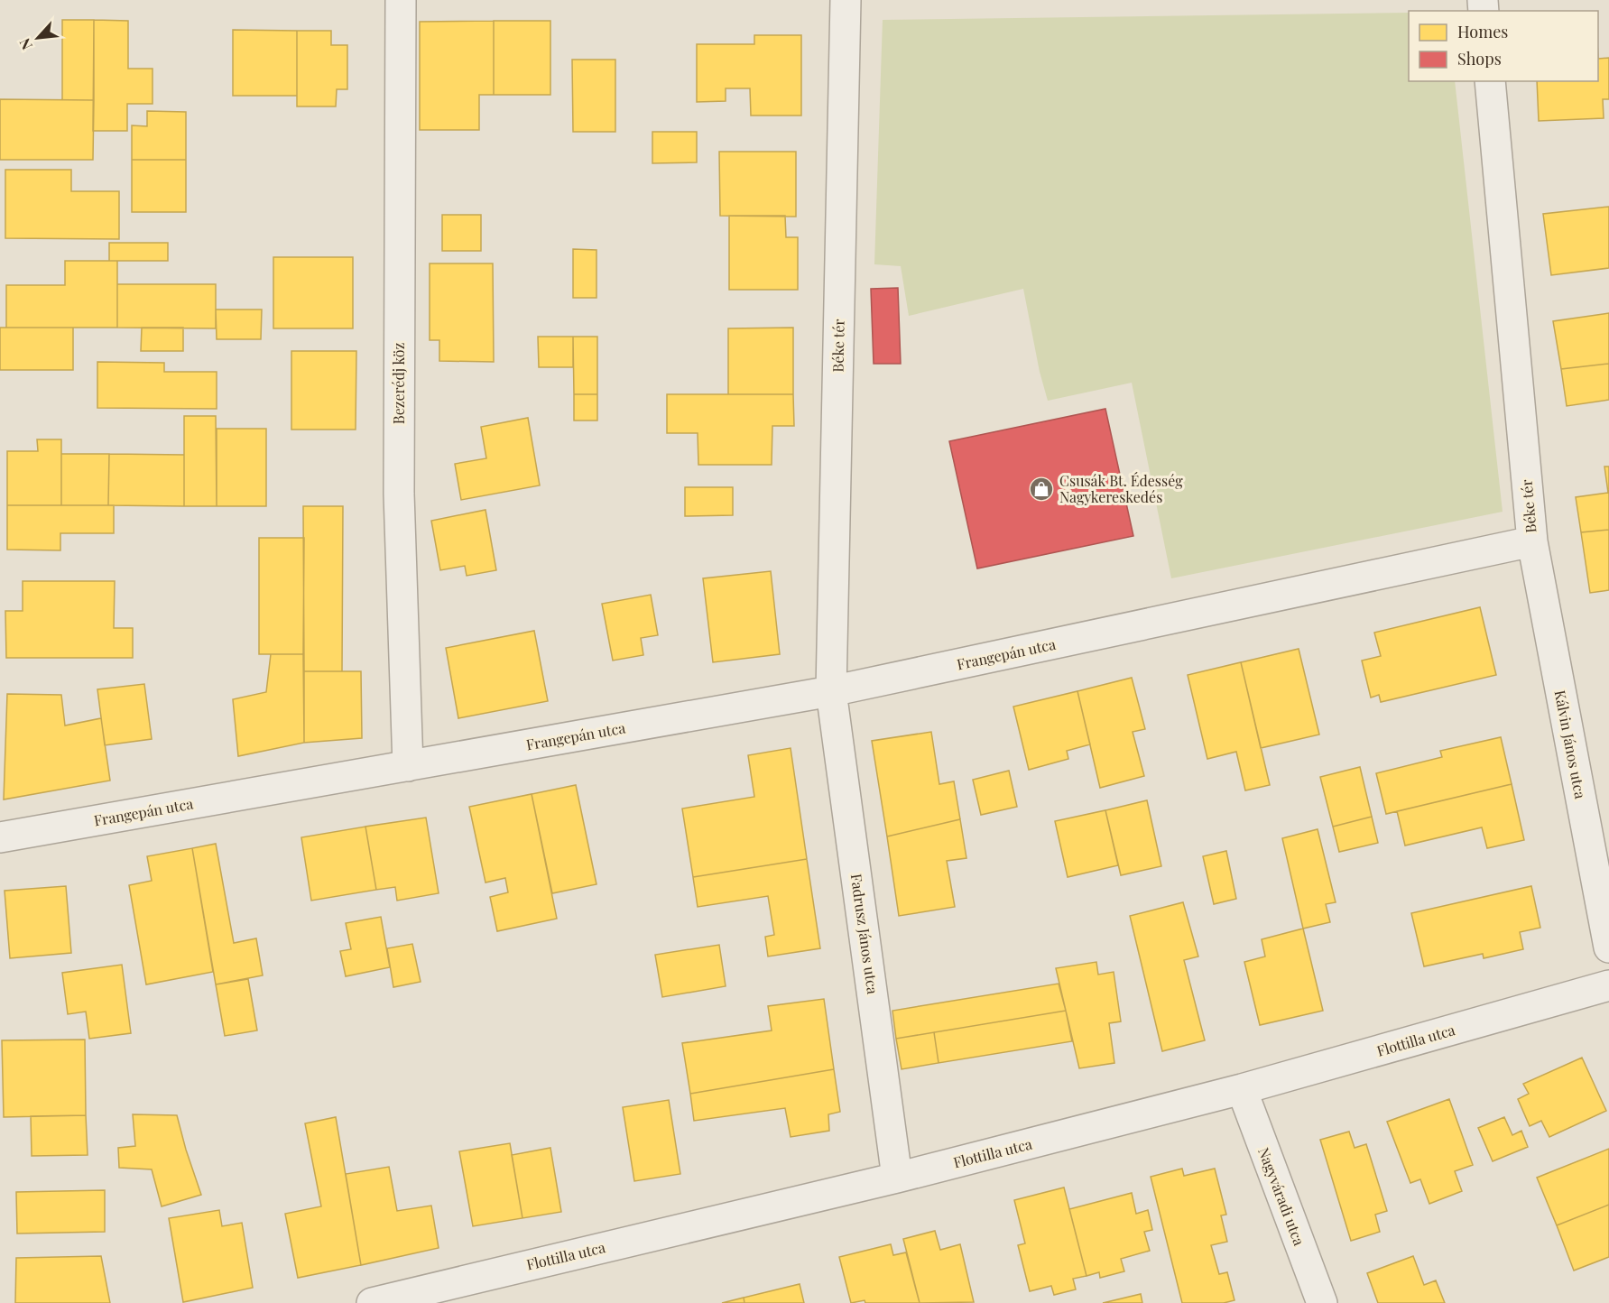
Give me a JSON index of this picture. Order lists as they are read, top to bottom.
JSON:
{
  "streets": {
    "street": [
      "Béke tér",
      "Bezerédj köz",
      "Frangepán utca",
      "Kálvin János utca",
      "Fadrusz János utca",
      "Flottilla utca",
      "Nagyváradi utca"
    ]
  },
  "crossings": [
    ["Béke tér", "Frangepán utca"],
    ["Béke tér", "Kálvin János utca"],
    ["Béke tér", "Fadrusz János utca"],
    ["Bezerédj köz", "Frangepán utca"],
    ["Frangepán utca", "Fadrusz János utca"],
    ["Fadrusz János utca", "Flottilla utca"],
    ["Flottilla utca", "Nagyváradi utca"]
  ],
  "places": {
    "shop": ["Csusák Bt. Édesség Nagykereskedés"]
  },
  "legend": ["Homes", "Shops"],
  "north": "bottom left"
}
